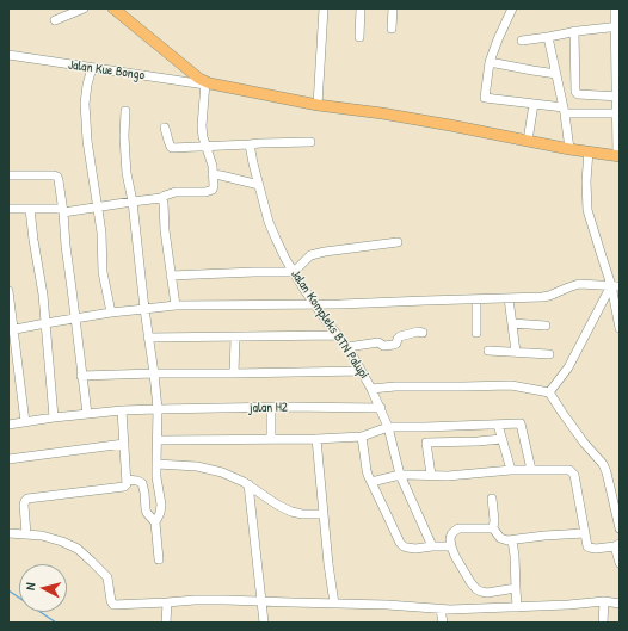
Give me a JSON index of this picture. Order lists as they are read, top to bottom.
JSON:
{
  "streets": {
    "street": ["Jalan Kue Bongo", "Jalan Kompleks BTN Palupi", "jalan H2"]
  },
  "crossings": [
    ["Jalan Kompleks BTN Palupi", "jalan H2"]
  ],
  "north": "left"
}
